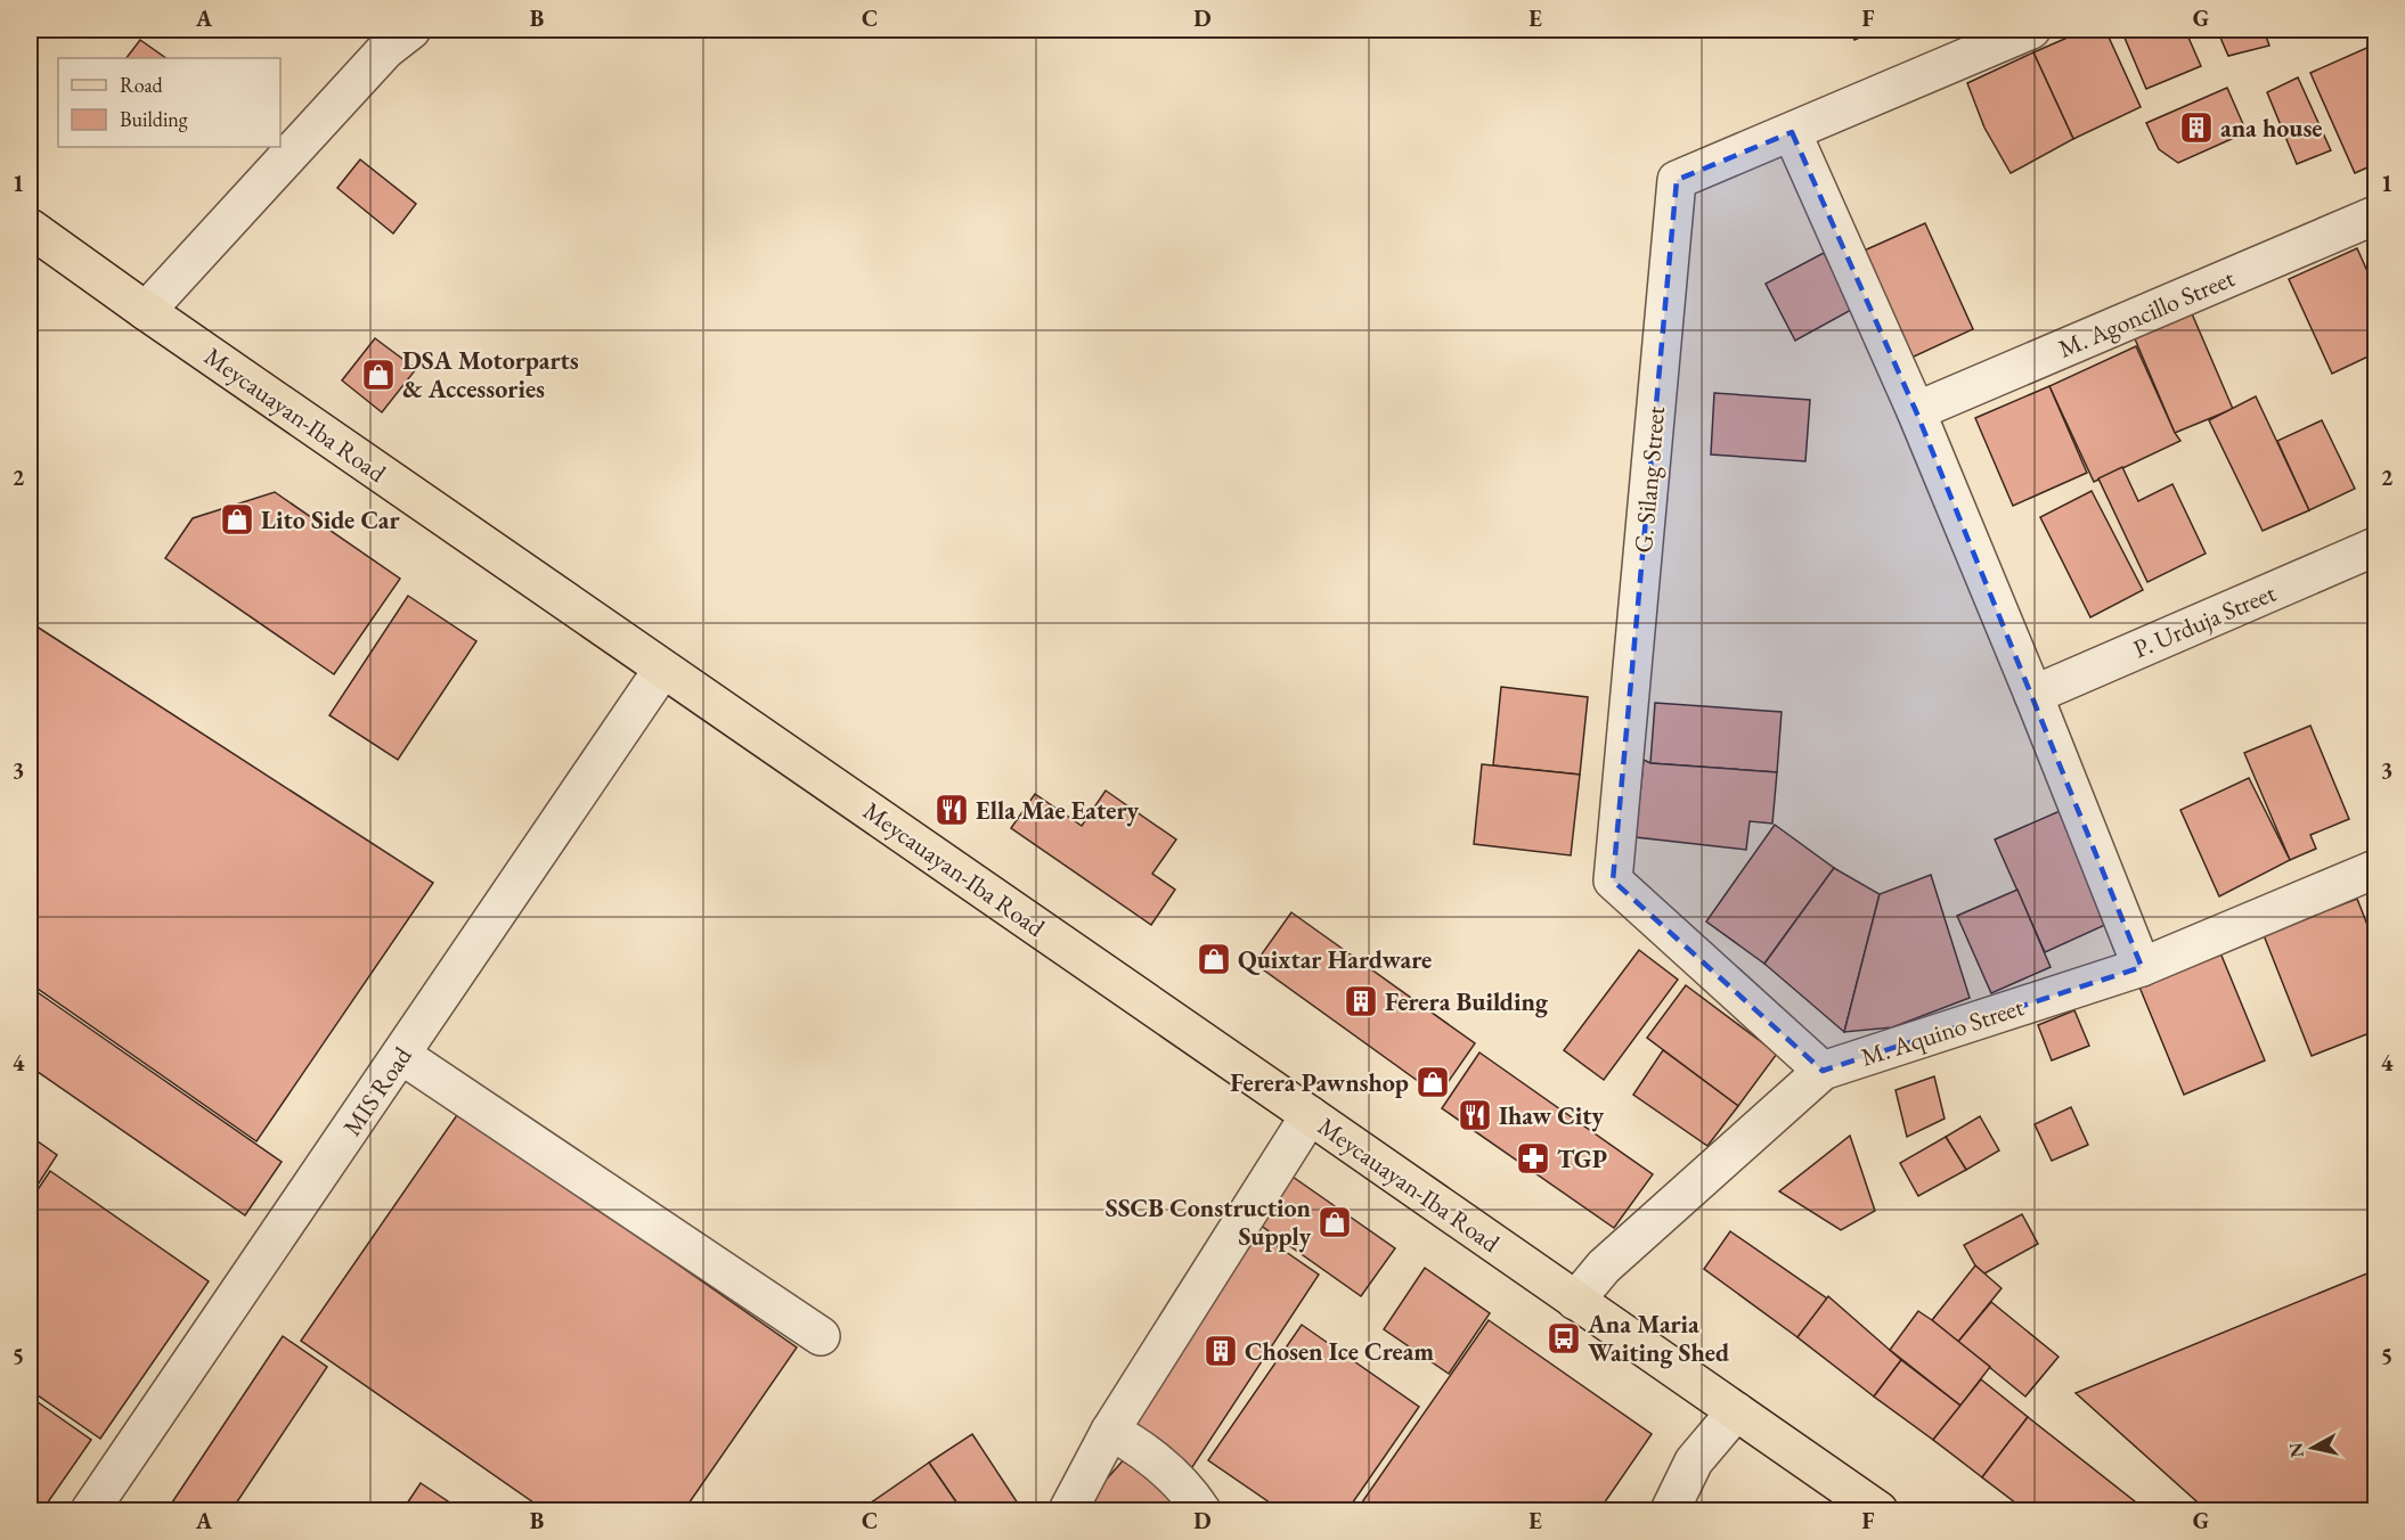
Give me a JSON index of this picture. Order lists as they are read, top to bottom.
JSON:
{
  "streets": {
    "main road": ["Meycauayan-Iba Road"],
    "street": [
      "M. Agoncillo Street",
      "G. Silang Street",
      "P. Urduja Street",
      "M. Aquino Street",
      "MIS Road"
    ]
  },
  "crossings": [
    ["Meycauayan-Iba Road", "M. Aquino Street"],
    ["Meycauayan-Iba Road", "MIS Road"],
    ["G. Silang Street", "M. Aquino Street"]
  ],
  "places": {
    "building": ["ana house", "Ferera Building", "Chosen Ice Cream"],
    "shop": [
      "DSA Motorparts & Accessories",
      "Lito Side Car",
      "Quixtar Hardware",
      "Ferera Pawnshop",
      "SSCB Construction Supply"
    ],
    "restaurant": ["Ella Mae Eatery", "Ihaw City"],
    "pharmacy": ["TGP"],
    "bus stop": ["Ana Maria Waiting Shed"]
  },
  "legend": ["Road", "Building"],
  "north": "left",
  "grid": {
    "columns": [
      "A",
      "B",
      "C",
      "D",
      "E",
      "F",
      "G"
    ],
    "rows": [
      "1",
      "2",
      "3",
      "4",
      "5"
    ]
  }
}
